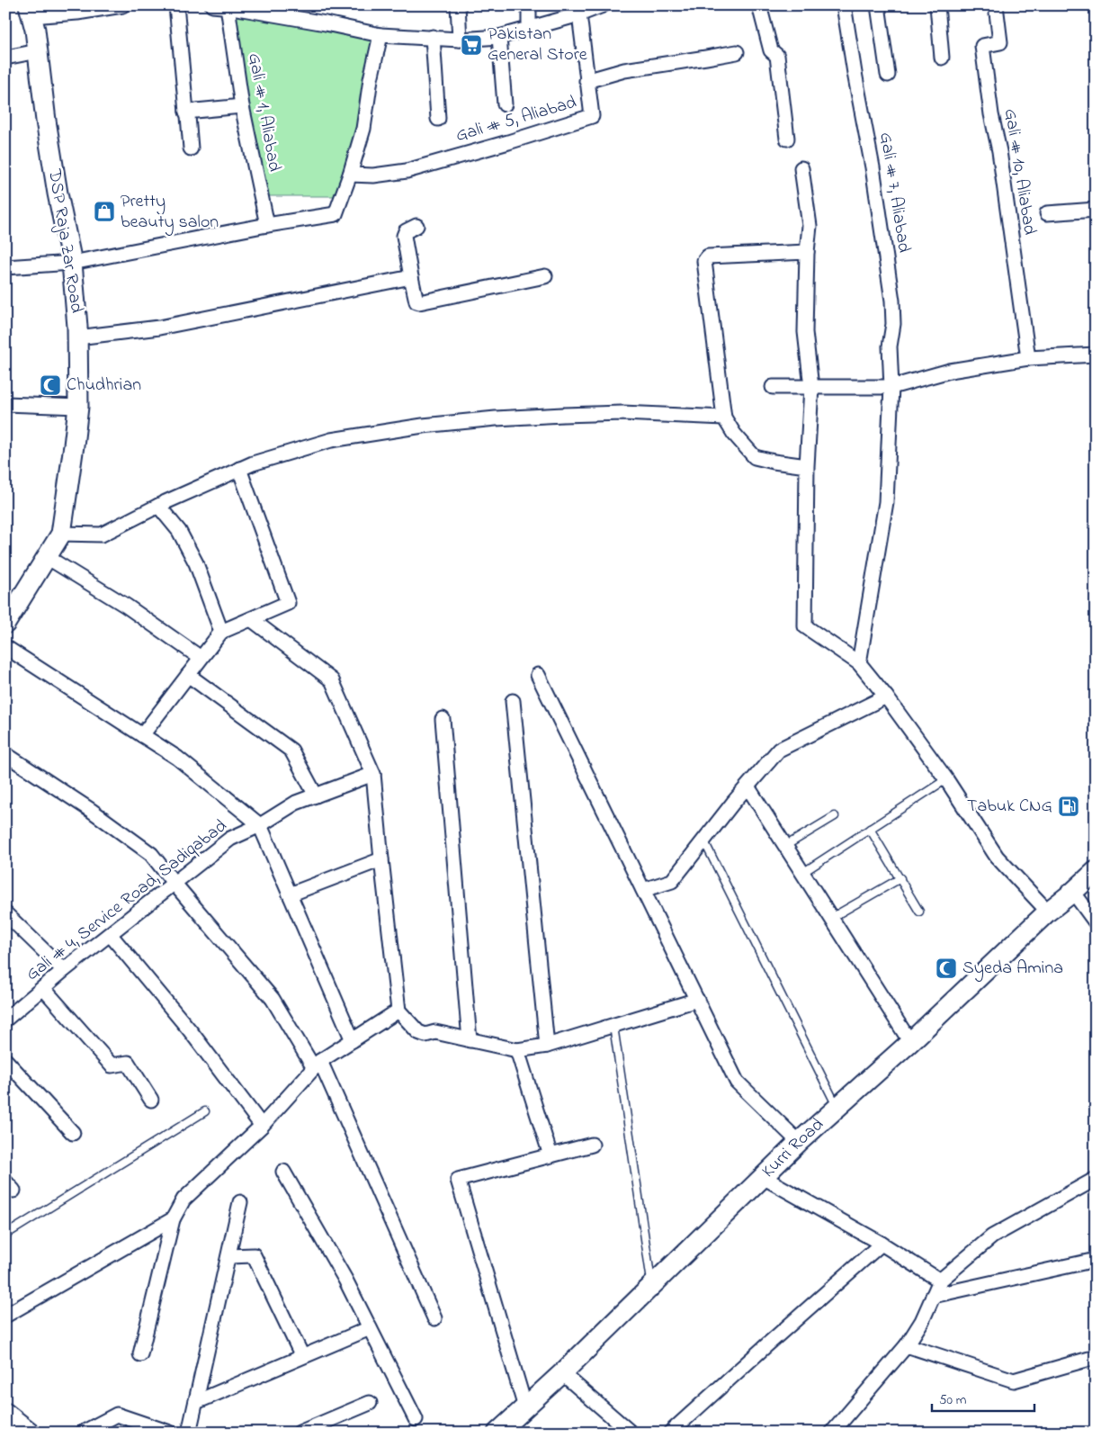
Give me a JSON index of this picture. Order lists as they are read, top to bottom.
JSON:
{
  "streets": {
    "main road": ["DSP Raja Zar Road", "Kurri Road"],
    "street": [
      "Gali # 1, Aliabad",
      "Gali # 5, Aliabad",
      "Gali # 10, Aliabad",
      "Gali # 7, Aliabad",
      "Gali # 4, Service Road, Sadiqabad"
    ]
  },
  "places": {
    "supermarket": ["Pakistan General Store"],
    "shop": ["Pretty beauty salon"],
    "mosque": ["Chudhrian", "Syeda Amina"],
    "fuel station": ["Tabuk CNG"]
  },
  "scale_bar": "50 m"
}
